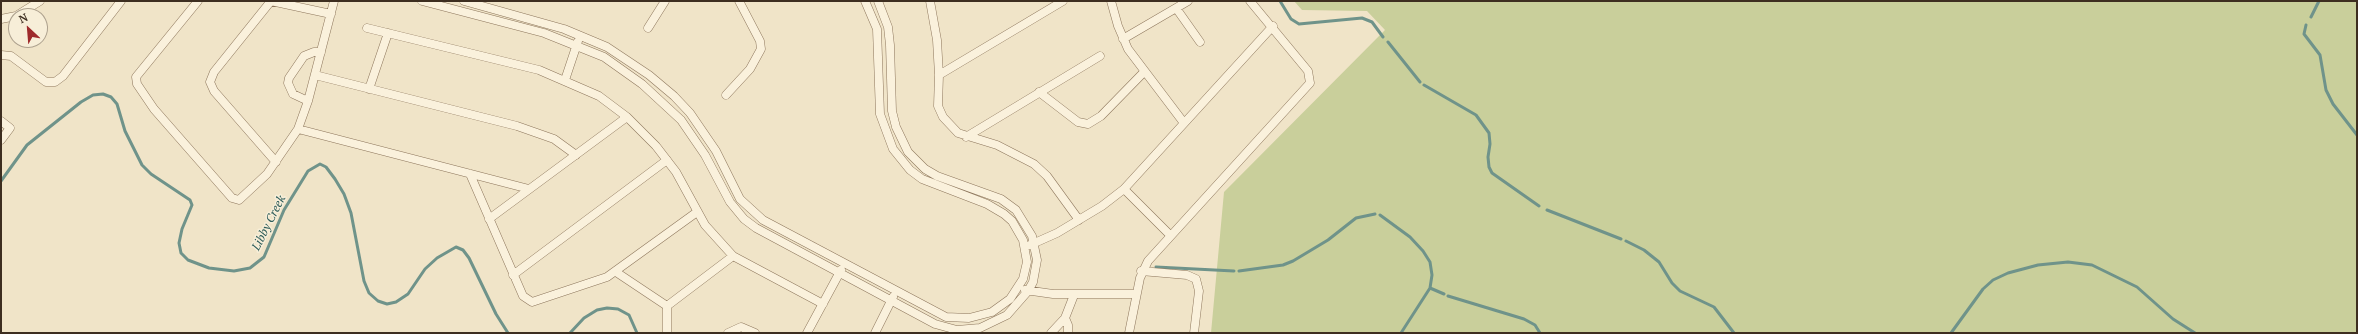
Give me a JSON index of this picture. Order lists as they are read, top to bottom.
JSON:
{
  "water": ["Libby Creek"],
  "north": "top left"
}
